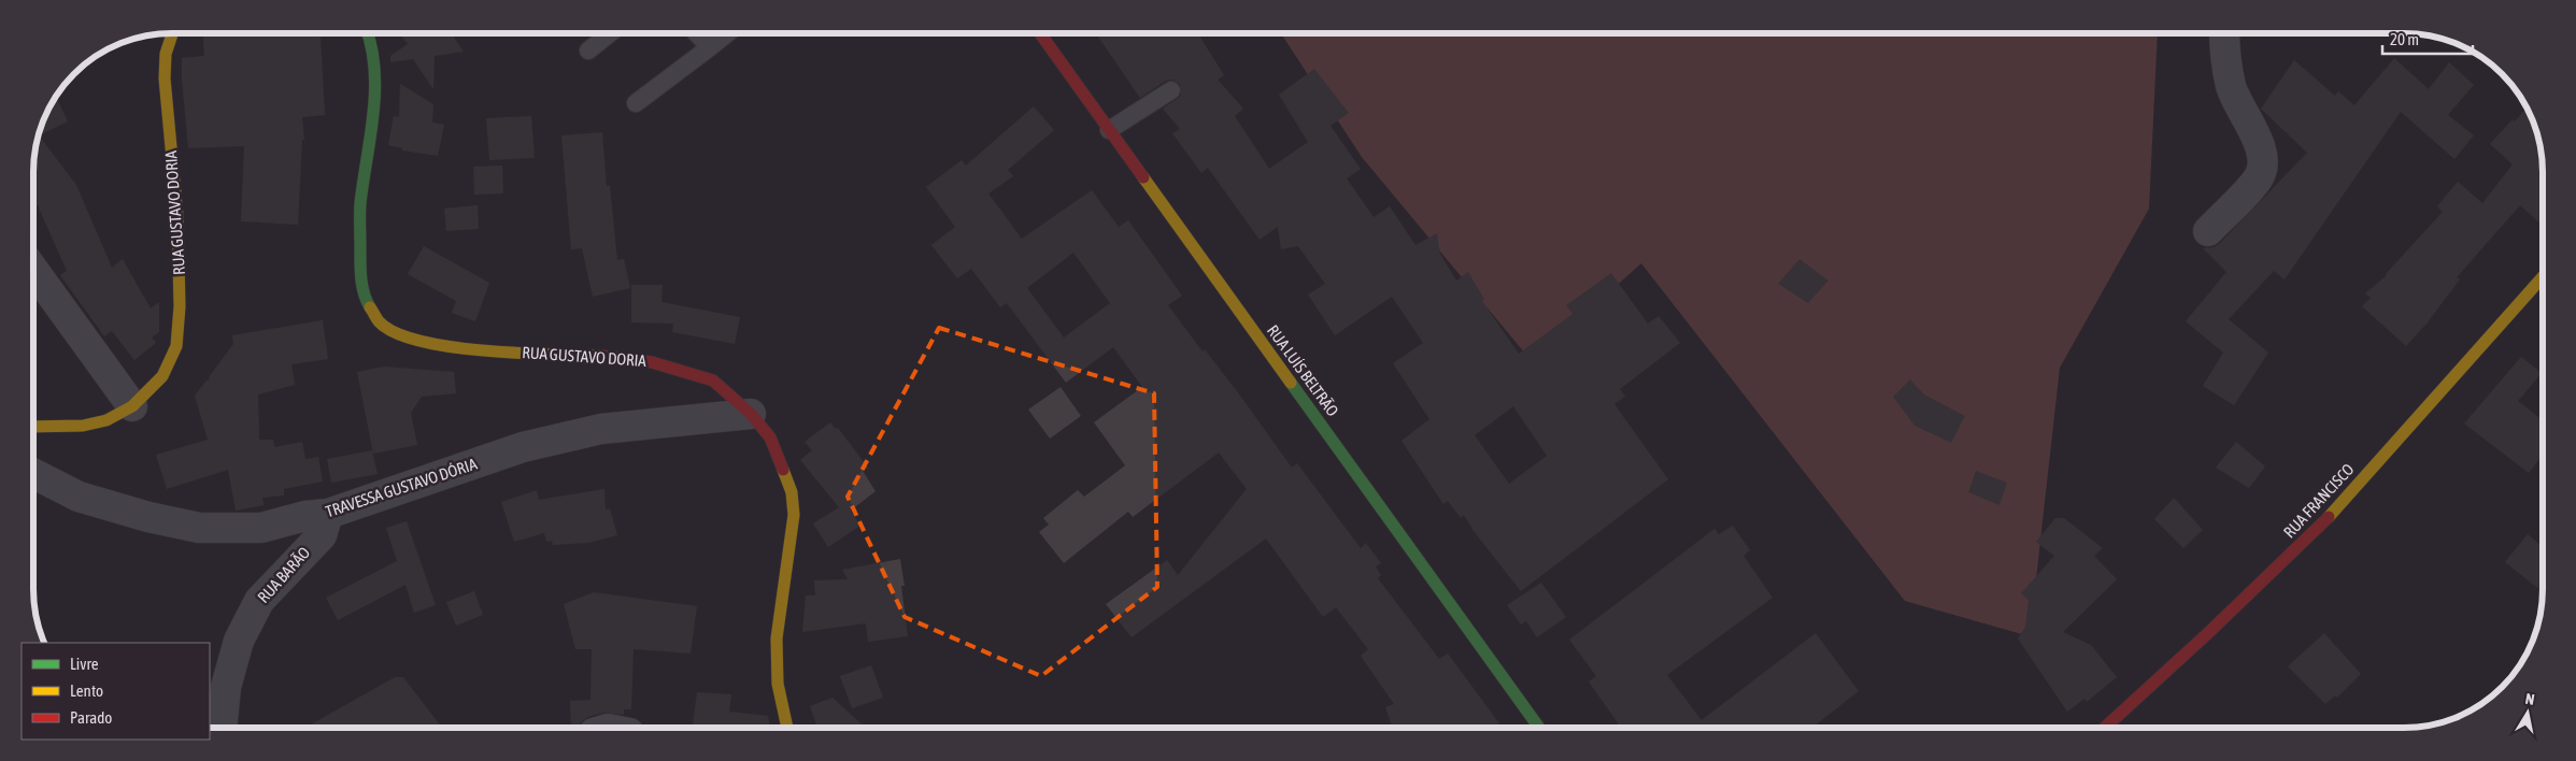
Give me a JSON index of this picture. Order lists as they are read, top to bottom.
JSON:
{
  "streets": {
    "street": [
      "RUA GUSTAVO DORIA",
      "RUA LUÍS BELTRÃO",
      "TRAVESSA GUSTAVO DÓRIA",
      "RUA FRANCISCO",
      "RUA BARÃO"
    ]
  },
  "crossings": [
    ["RUA GUSTAVO DORIA", "TRAVESSA GUSTAVO DÓRIA"],
    ["TRAVESSA GUSTAVO DÓRIA", "RUA BARÃO"]
  ],
  "legend": ["Livre", "Lento", "Parado"],
  "scale_bar": "20 m",
  "north": "top"
}
